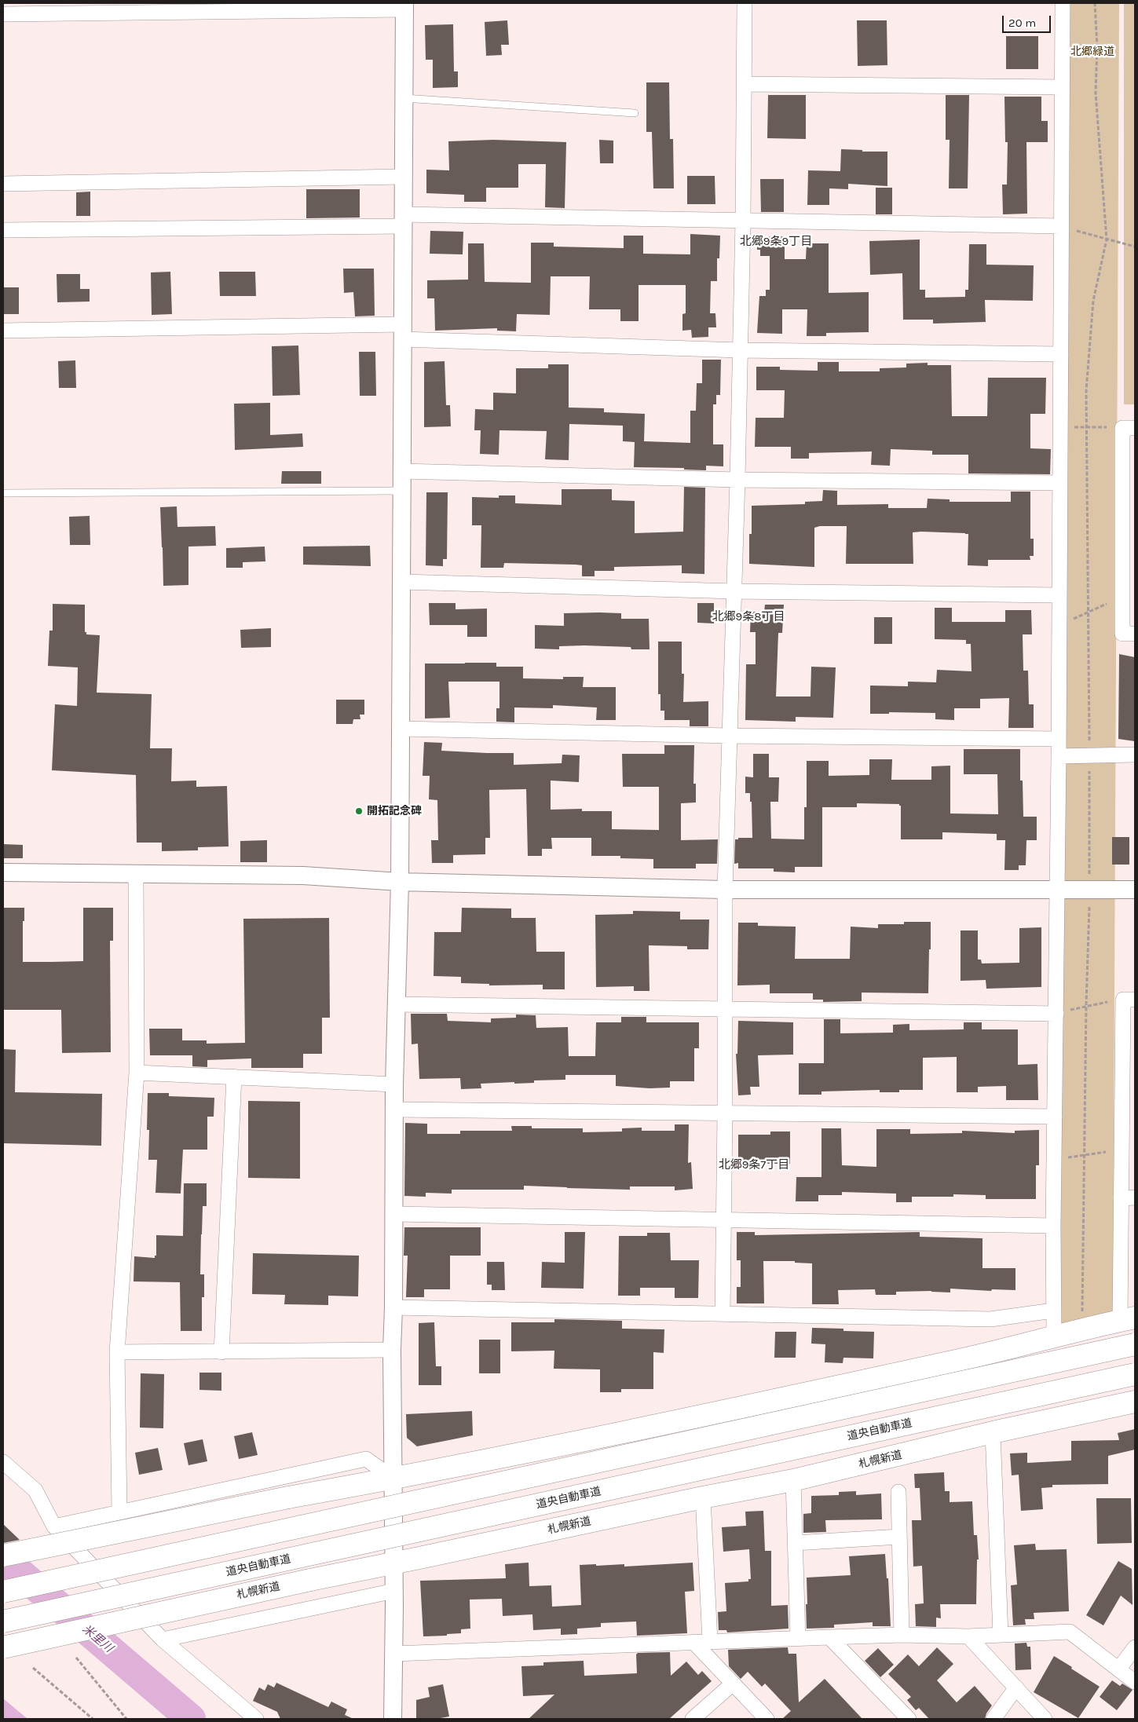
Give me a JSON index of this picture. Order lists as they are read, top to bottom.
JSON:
{
  "streets": {
    "highway": ["道央自動車道", "札幌新道"]
  },
  "districts": ["北郷9条9丁目", "北郷9条8丁目", "北郷9条7丁目"],
  "water": ["米里川"],
  "parks": ["北郷緑道"],
  "places": ["開拓記念碑"],
  "scale_bar": "20 m"
}
